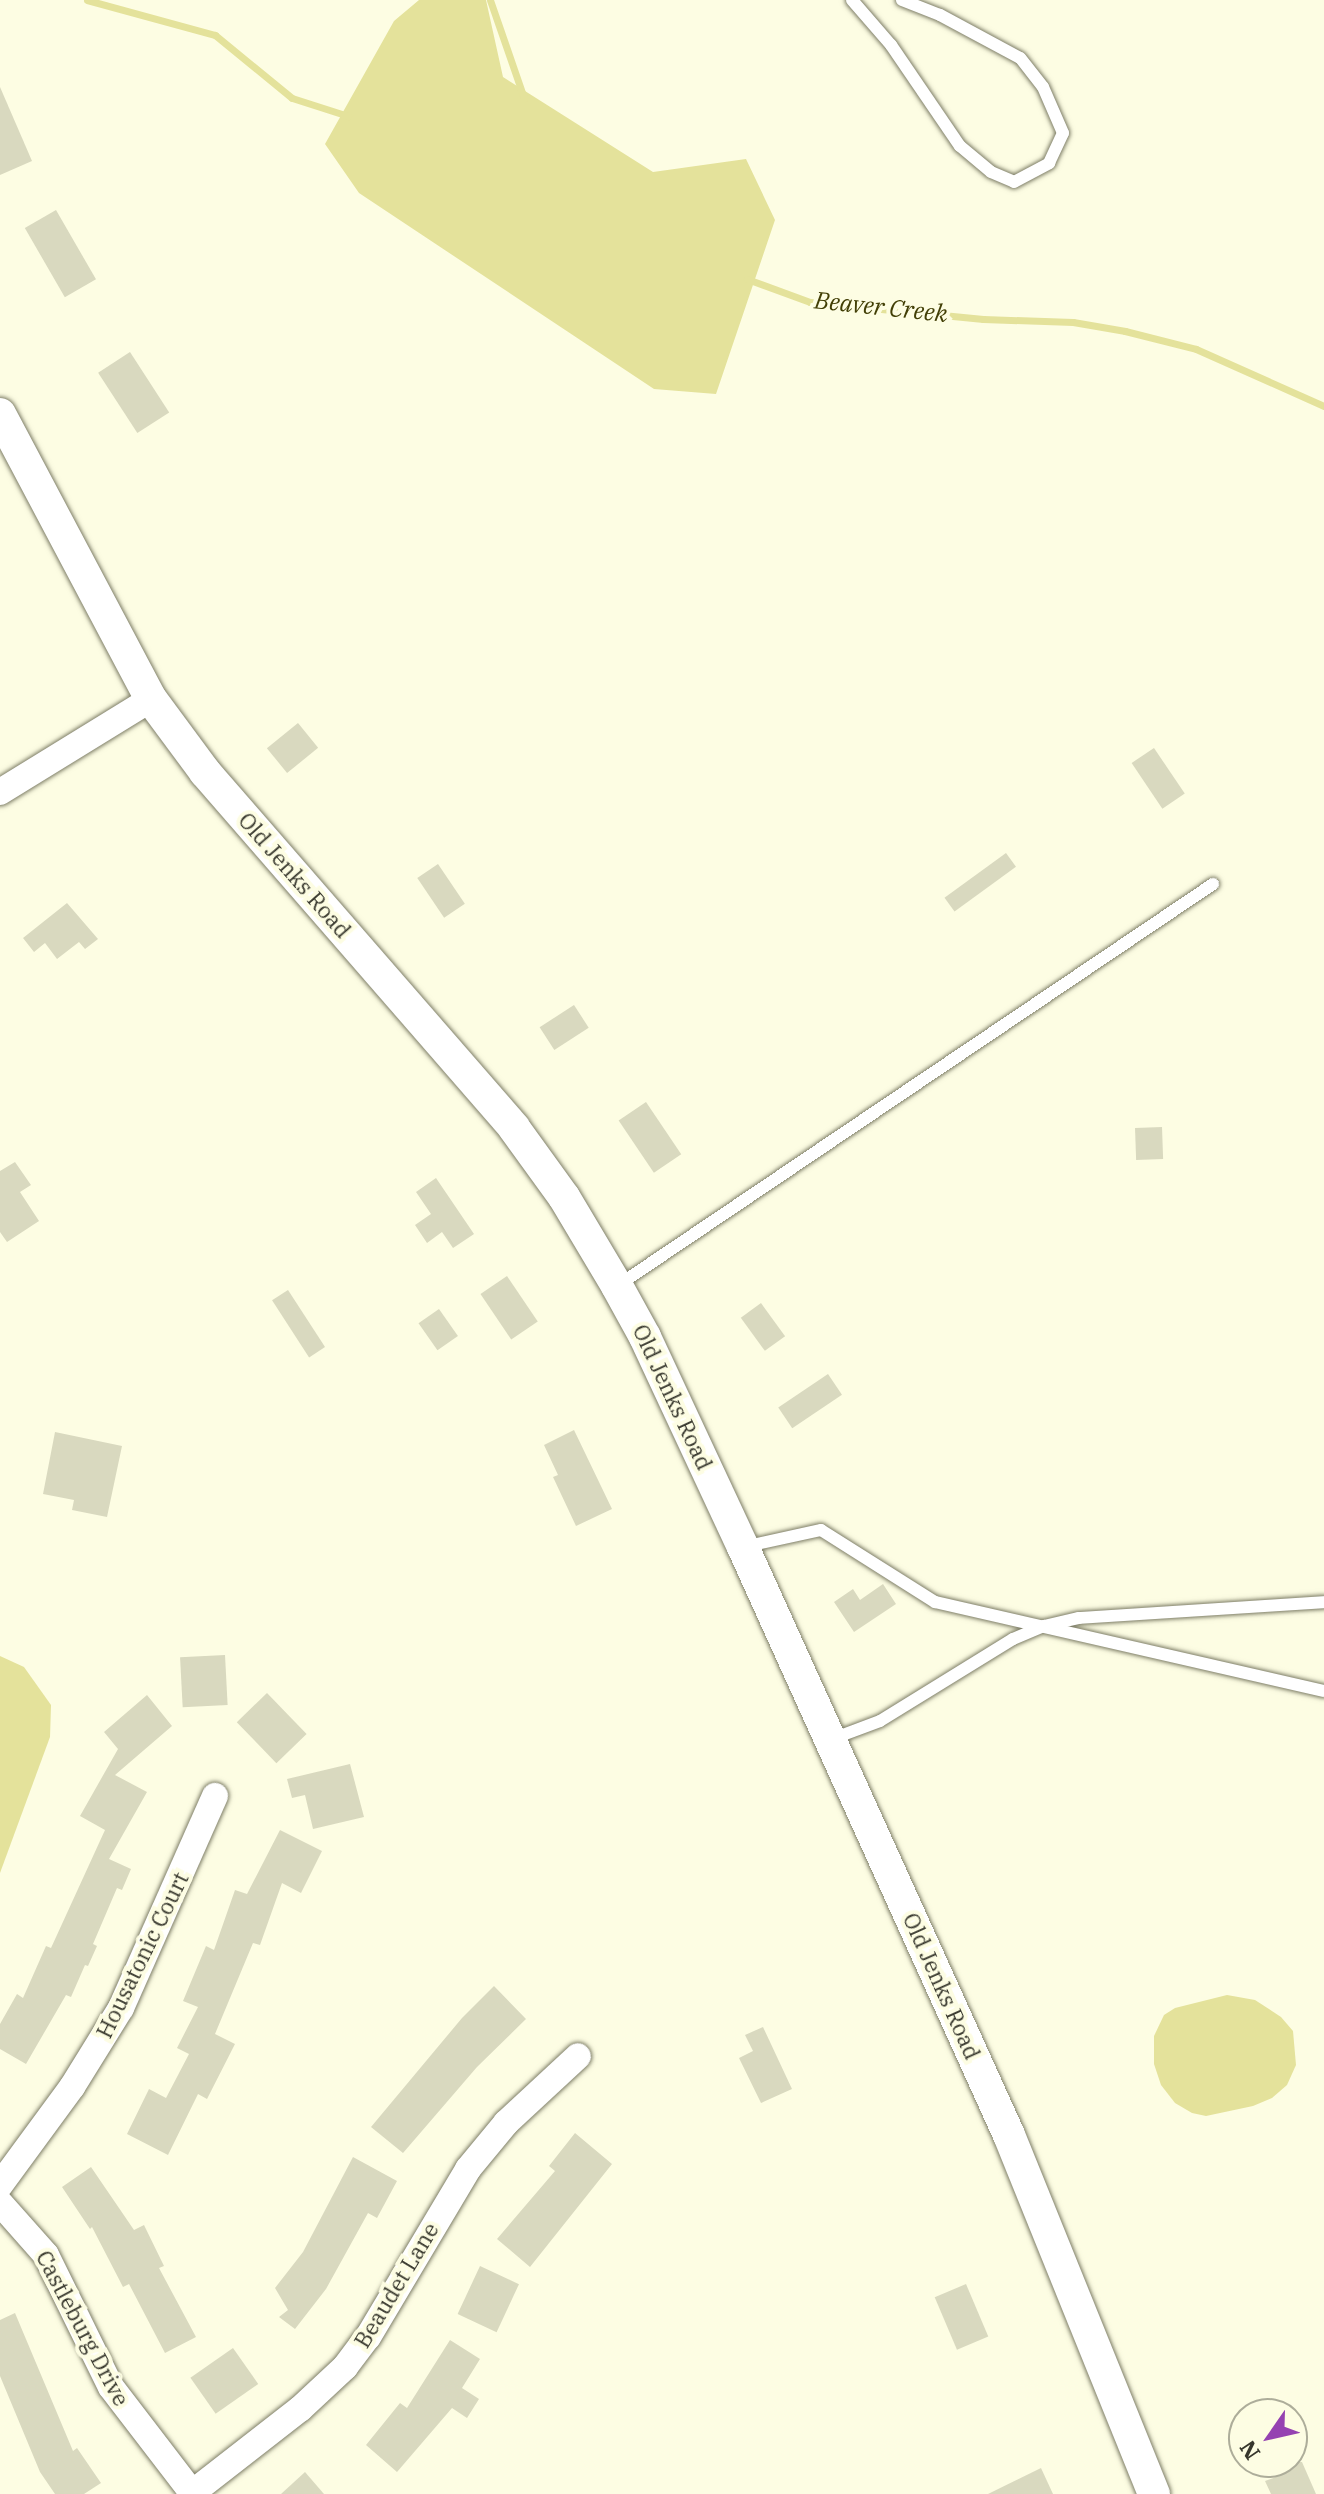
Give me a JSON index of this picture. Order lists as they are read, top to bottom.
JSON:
{
  "streets": {
    "street": [
      "Old Jenks Road",
      "Housatonic Court",
      "Beaudet Lane",
      "Castleburg Drive"
    ]
  },
  "crossings": [
    ["Beaudet Lane", "Castleburg Drive"]
  ],
  "water": ["Beaver Creek"],
  "north": "bottom left"
}
